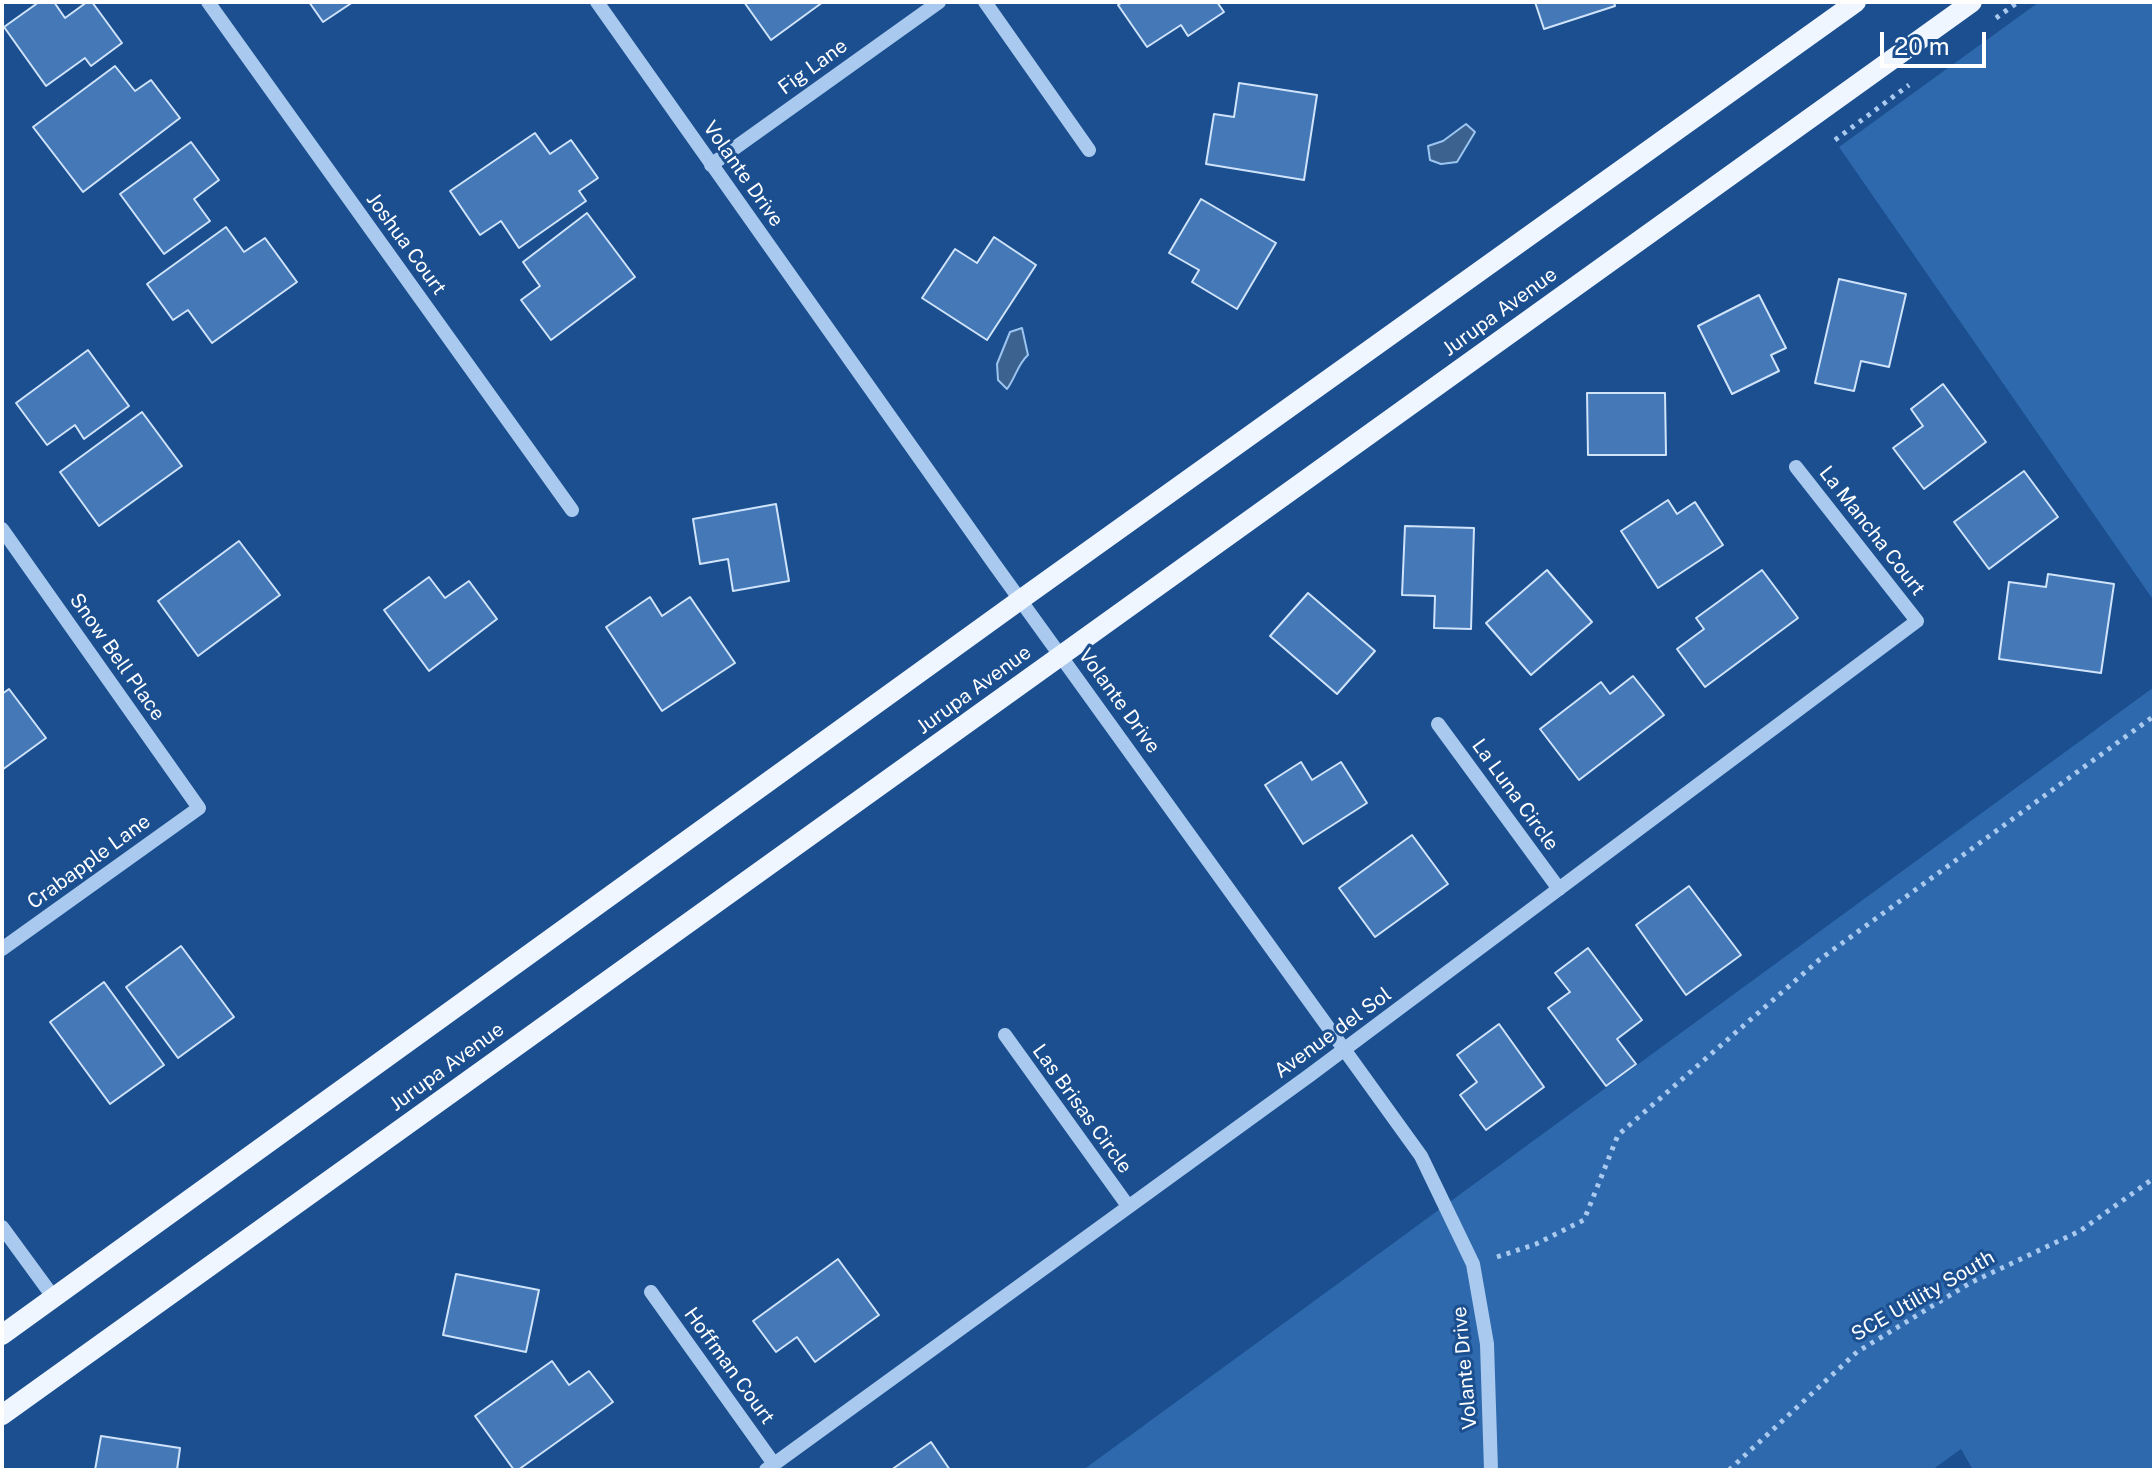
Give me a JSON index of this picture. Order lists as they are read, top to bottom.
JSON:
{
  "streets": {
    "main road": ["Jurupa Avenue"],
    "street": [
      "Fig Lane",
      "Volante Drive",
      "Joshua Court",
      "La Mancha Court",
      "Snow Bell Place",
      "La Luna Circle",
      "Crabapple Lane",
      "Avenue del Sol",
      "Las Brisas Circle",
      "Hoffman Court"
    ],
    "path": ["SCE Utility South"]
  },
  "crossings": [
    ["Fig Lane", "Volante Drive"],
    ["Volante Drive", "Jurupa Avenue"],
    ["Volante Drive", "Avenue del Sol"],
    ["La Mancha Court", "Avenue del Sol"],
    ["Snow Bell Place", "Crabapple Lane"],
    ["La Luna Circle", "Avenue del Sol"],
    ["Avenue del Sol", "Las Brisas Circle"],
    ["Avenue del Sol", "Hoffman Court"]
  ],
  "scale_bar": "20 m"
}
